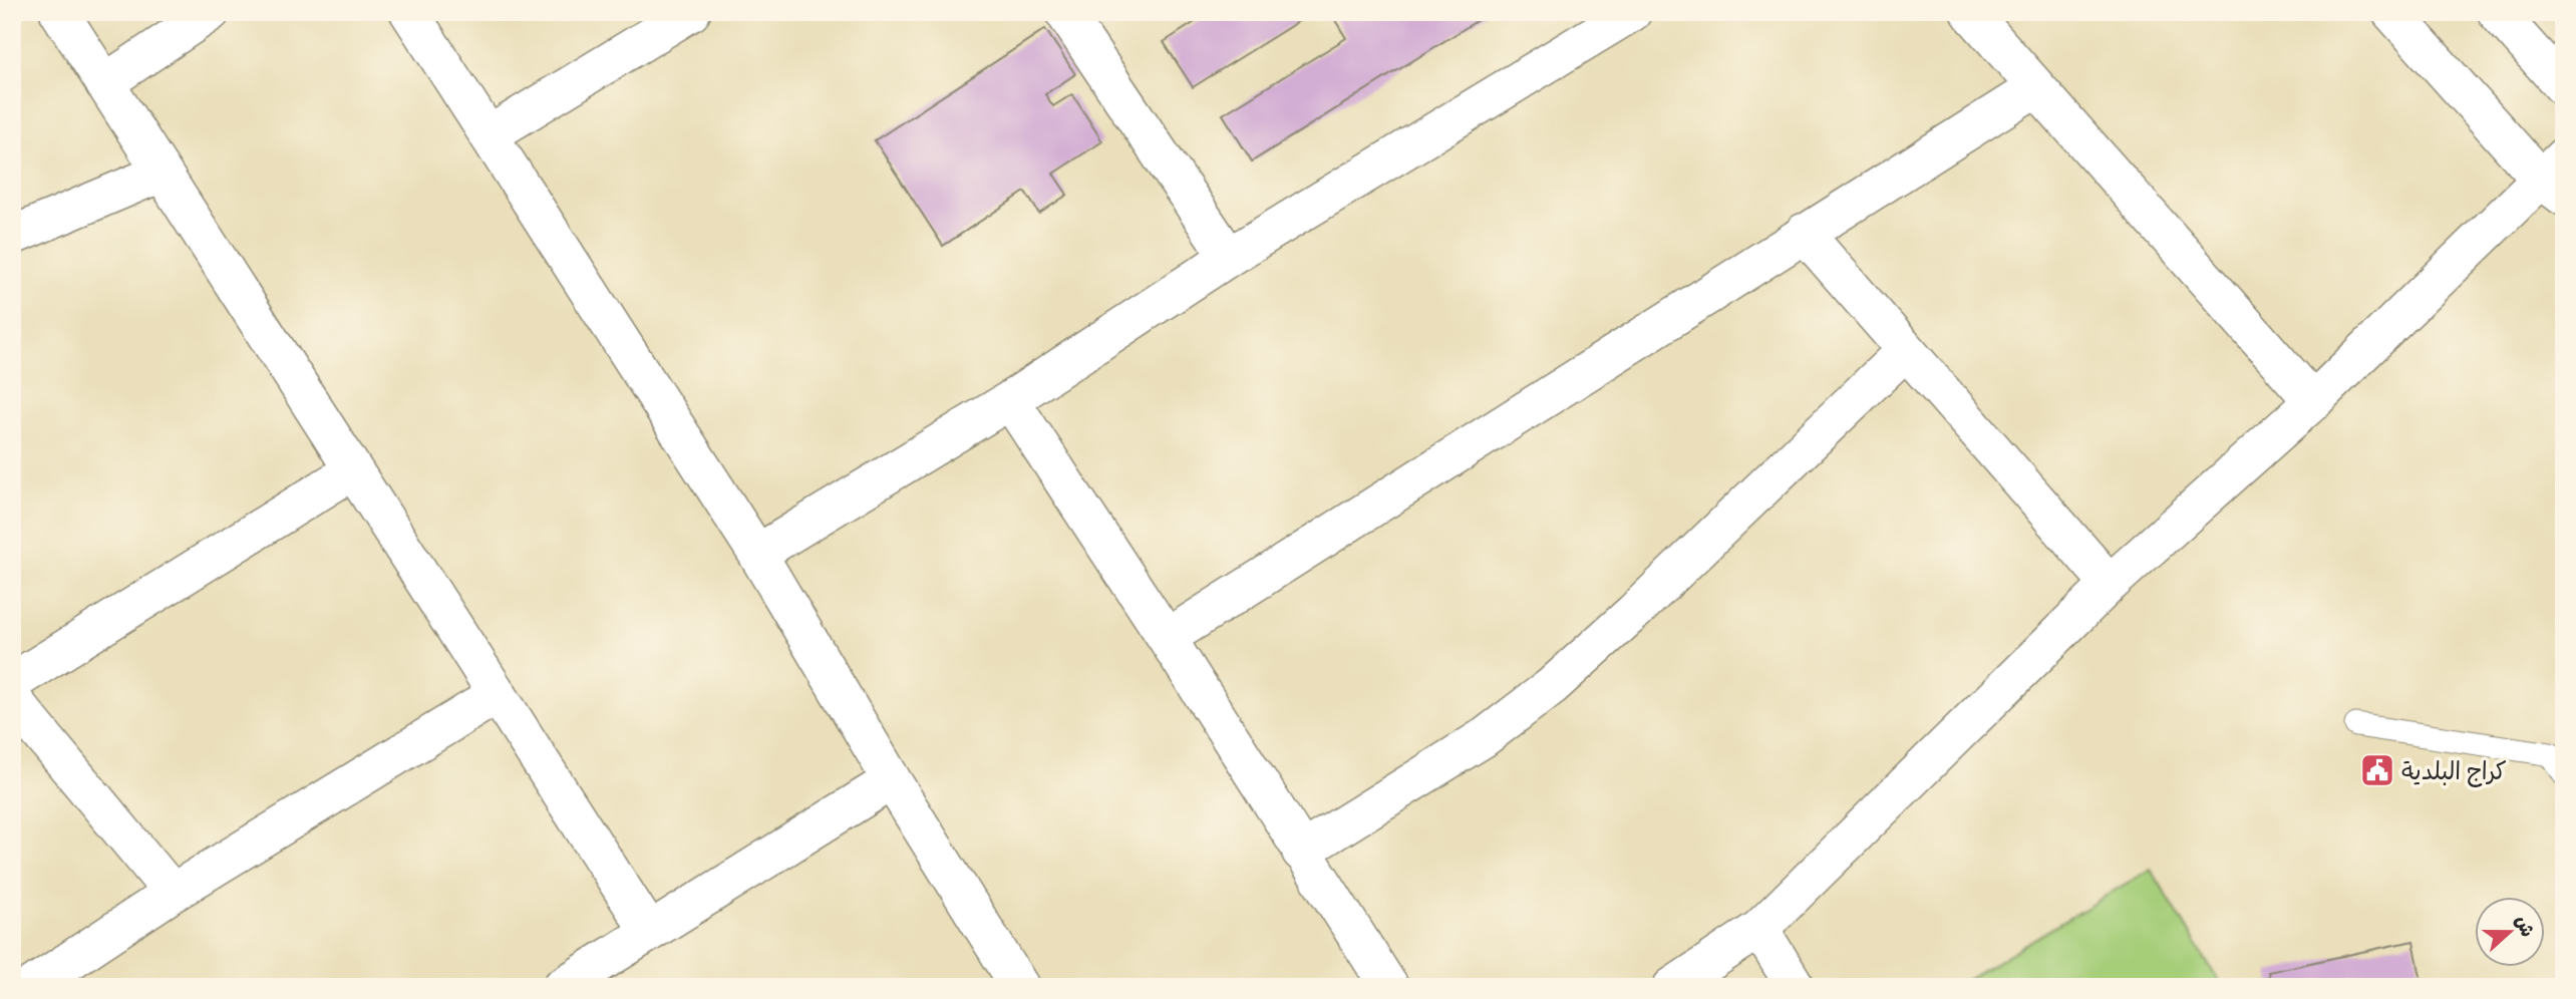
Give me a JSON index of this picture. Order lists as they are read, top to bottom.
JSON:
{
  "places": {
    "public building": ["كراج البلدية"]
  },
  "north": "right"
}
